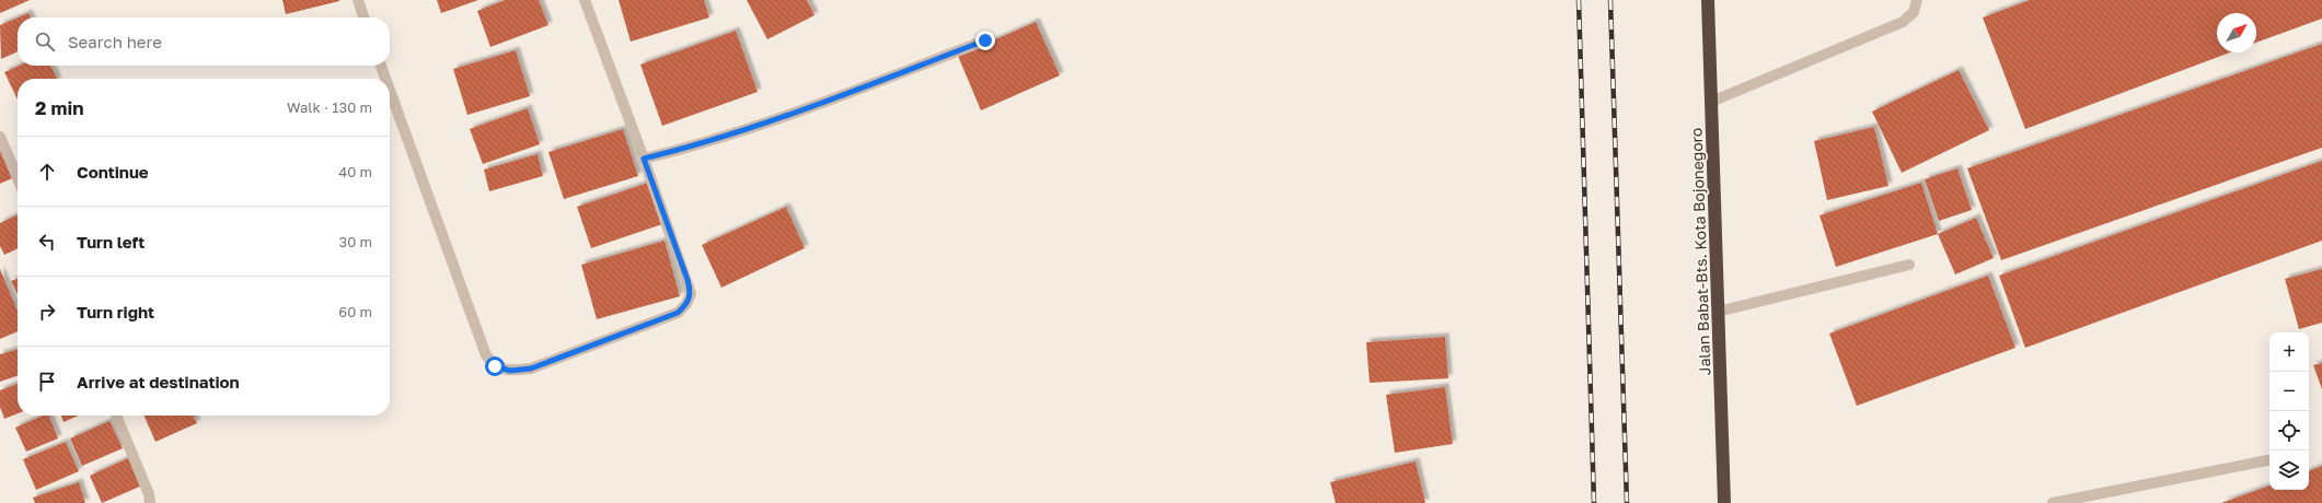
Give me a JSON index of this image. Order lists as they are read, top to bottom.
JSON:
{
  "streets": {
    "highway": ["Jalan Babat-Bts. Kota Bojonegoro"]
  },
  "north": "top right",
  "page": {
    "search": "Search here",
    "heading": ["2 min", "Walk · 130 m"],
    "list": [
      ["Continue", "40 m"],
      ["Turn left", "30 m"],
      ["Turn right", "60 m"],
      "Arrive at destination"
    ],
    "map_buttons": ["+", "−"]
  }
}
